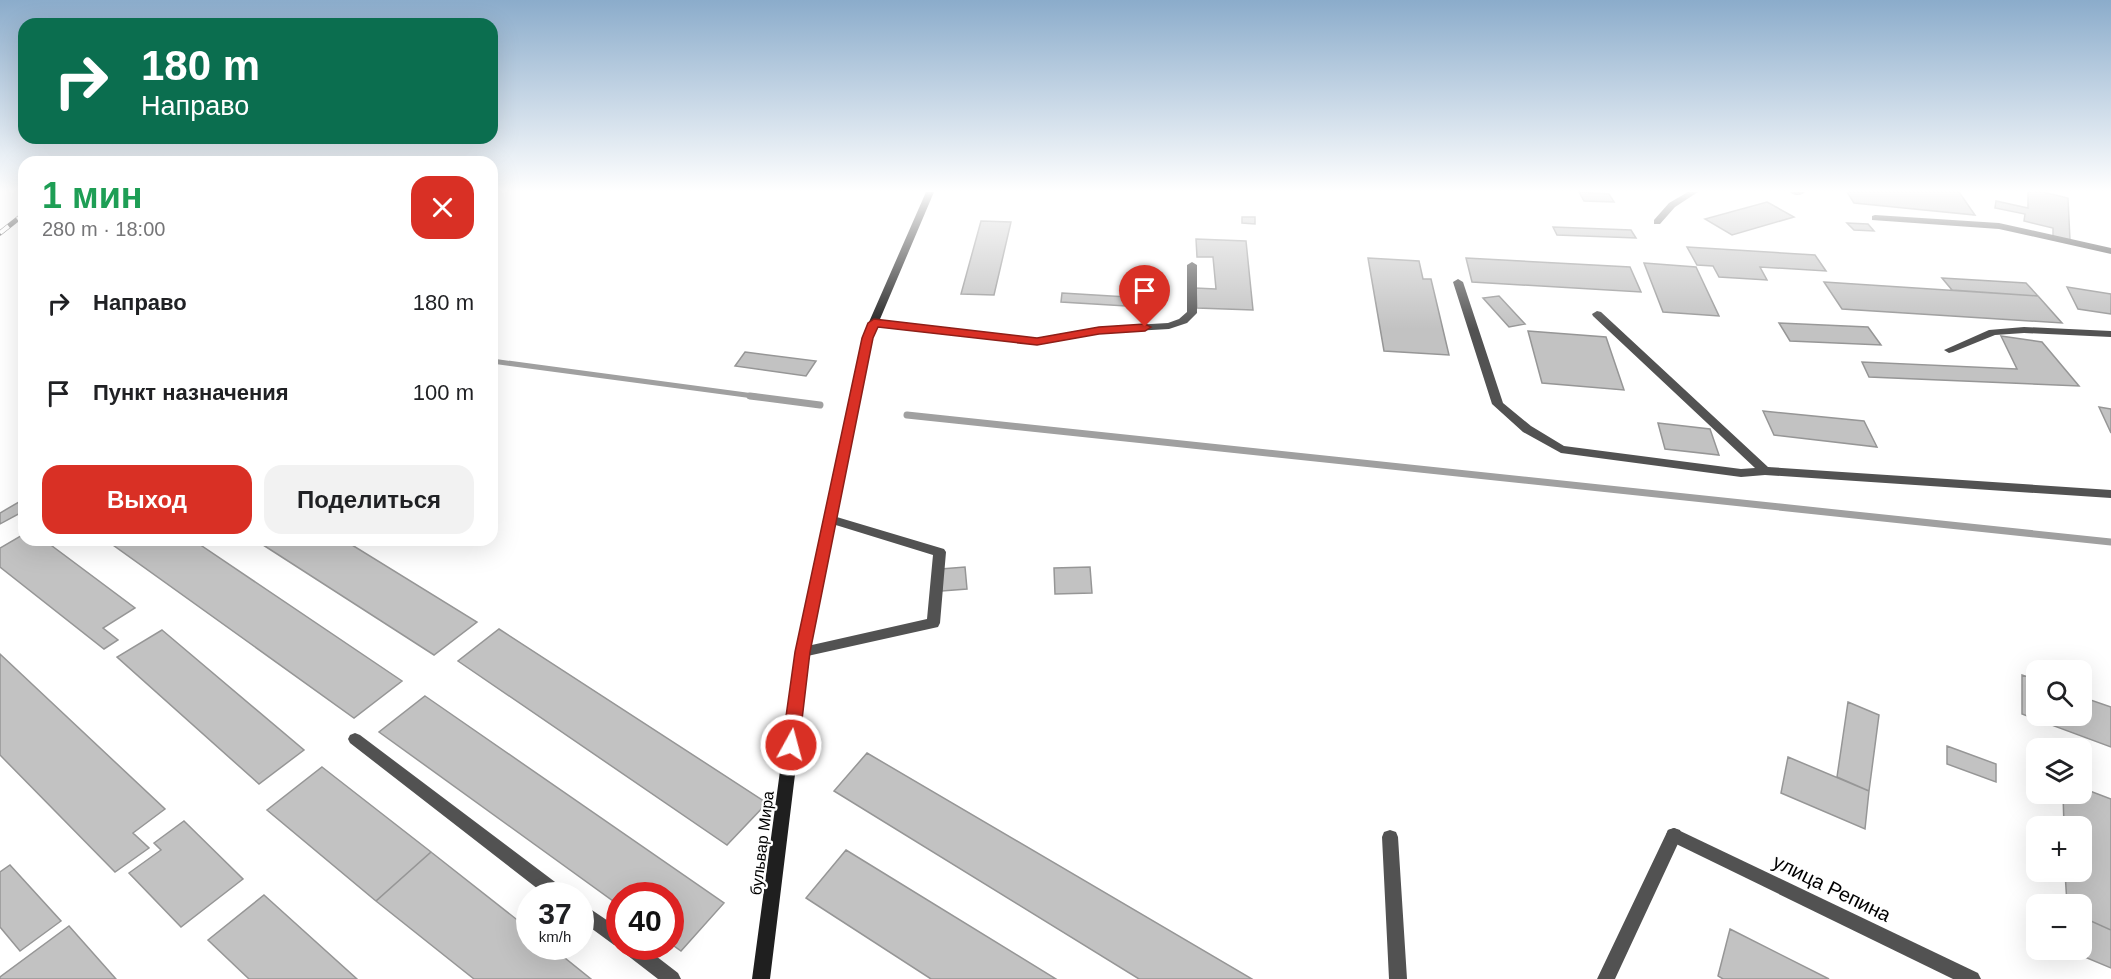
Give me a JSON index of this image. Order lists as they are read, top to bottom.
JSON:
{
  "streets": {
    "street": ["бульвар Мира", "улица Репина"]
  },
  "page": {
    "turn": ["180 m", "Направо"],
    "heading": ["1 мин", "280 m · 18:00"],
    "list": [
      {
        "name": "Направо",
        "value": "180 m"
      },
      {
        "name": "Пункт назначения",
        "value": "100 m"
      }
    ],
    "buttons": ["Выход", "Поделиться"],
    "map_buttons": ["+", "−"],
    "speed": "37 km/h",
    "limit": "40"
  }
}
